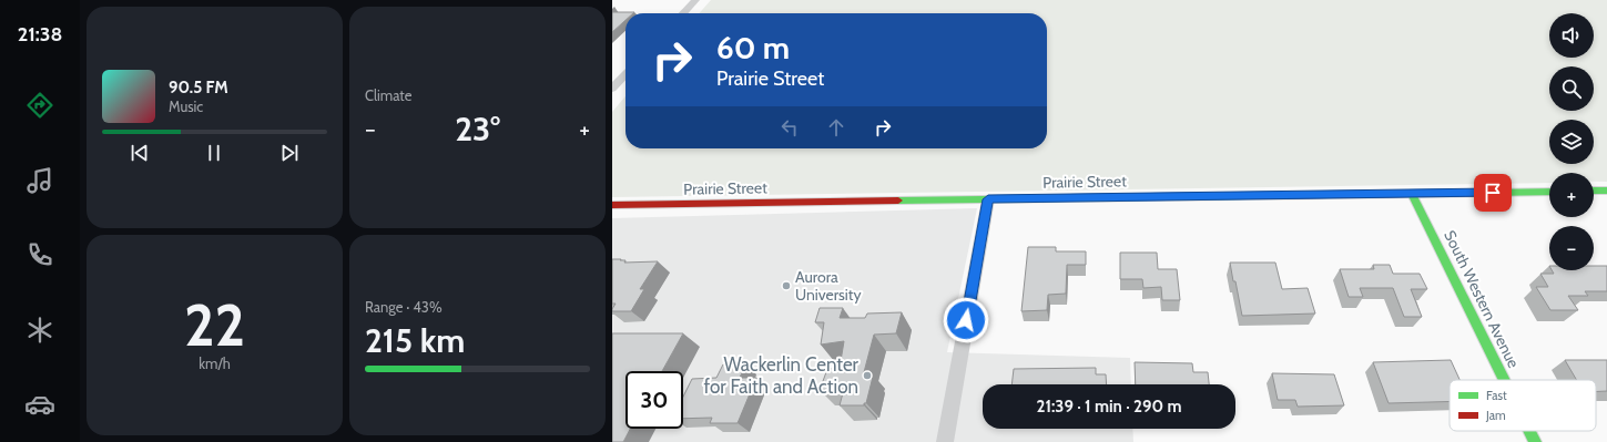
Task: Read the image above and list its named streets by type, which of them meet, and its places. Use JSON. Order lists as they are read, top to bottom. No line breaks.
{"streets":{"street":["Prairie Street","South Western Avenue"]},"crossings":[["Prairie Street","South Western Avenue"]],"places":["Aurora University","Wackerlin Center for Faith and Action"],"legend":["Fast","Jam"],"page":{"tabs":"21:38","tile":["Climate",["22","km/h"],["Range · 43%","215 km"]],"map_buttons":["+","−"],"turn":["60 m","Prairie Street"],"song":["90.5 FM","Music"],"heat":["−","23°","+"],"limit":"30","trip":"21:39 · 1 min · 290 m"}}
